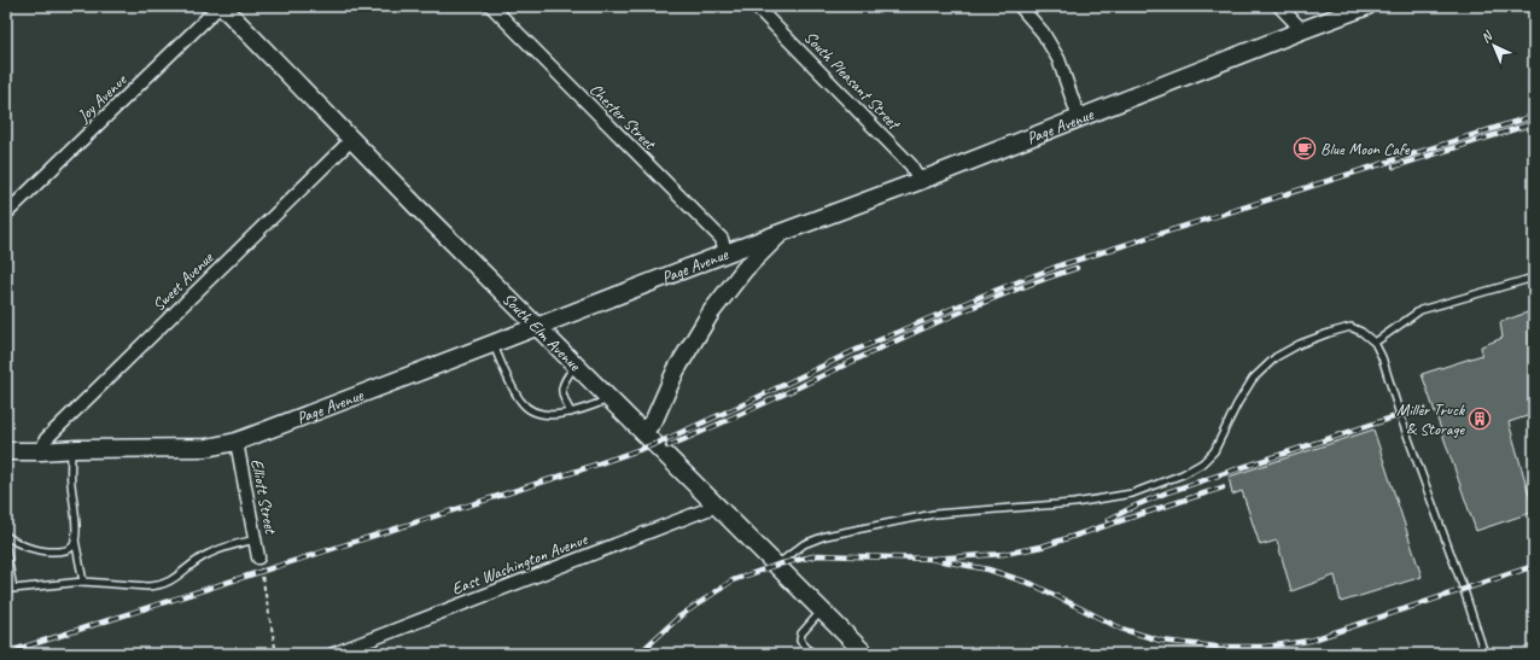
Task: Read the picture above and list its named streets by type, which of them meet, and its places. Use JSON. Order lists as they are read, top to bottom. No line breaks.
{"streets":{"street":["South Pleasant Street","Joy Avenue","Chester Street","Page Avenue","Sweet Avenue","South Elm Avenue","Elliott Street","East Washington Avenue"]},"crossings":[["South Pleasant Street","Page Avenue"],["Joy Avenue","South Elm Avenue"],["Chester Street","Page Avenue"],["Page Avenue","Sweet Avenue"],["Page Avenue","South Elm Avenue"],["Page Avenue","Elliott Street"],["Sweet Avenue","South Elm Avenue"],["South Elm Avenue","East Washington Avenue"]],"places":{"cafe":["Blue Moon Cafe"],"building":["Miller Truck & Storage"]},"north":"top left"}
